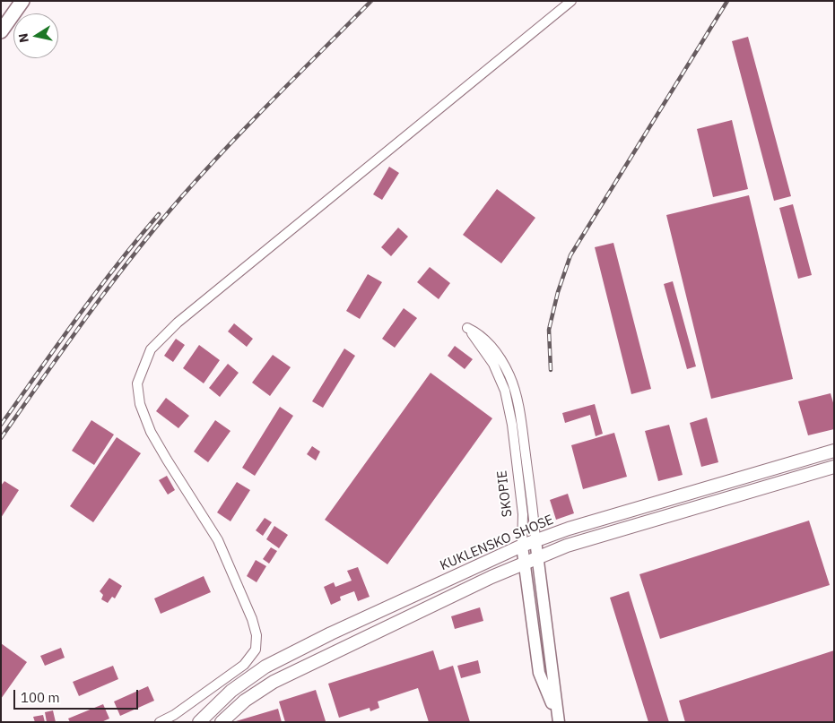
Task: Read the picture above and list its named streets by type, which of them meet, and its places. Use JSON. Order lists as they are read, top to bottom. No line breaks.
{"streets":{"main road":["KUKLENSKO SHOSE"],"street":["SKOPIE"]},"crossings":[["SKOPIE","KUKLENSKO SHOSE"]],"scale_bar":"100 m","north":"left"}
